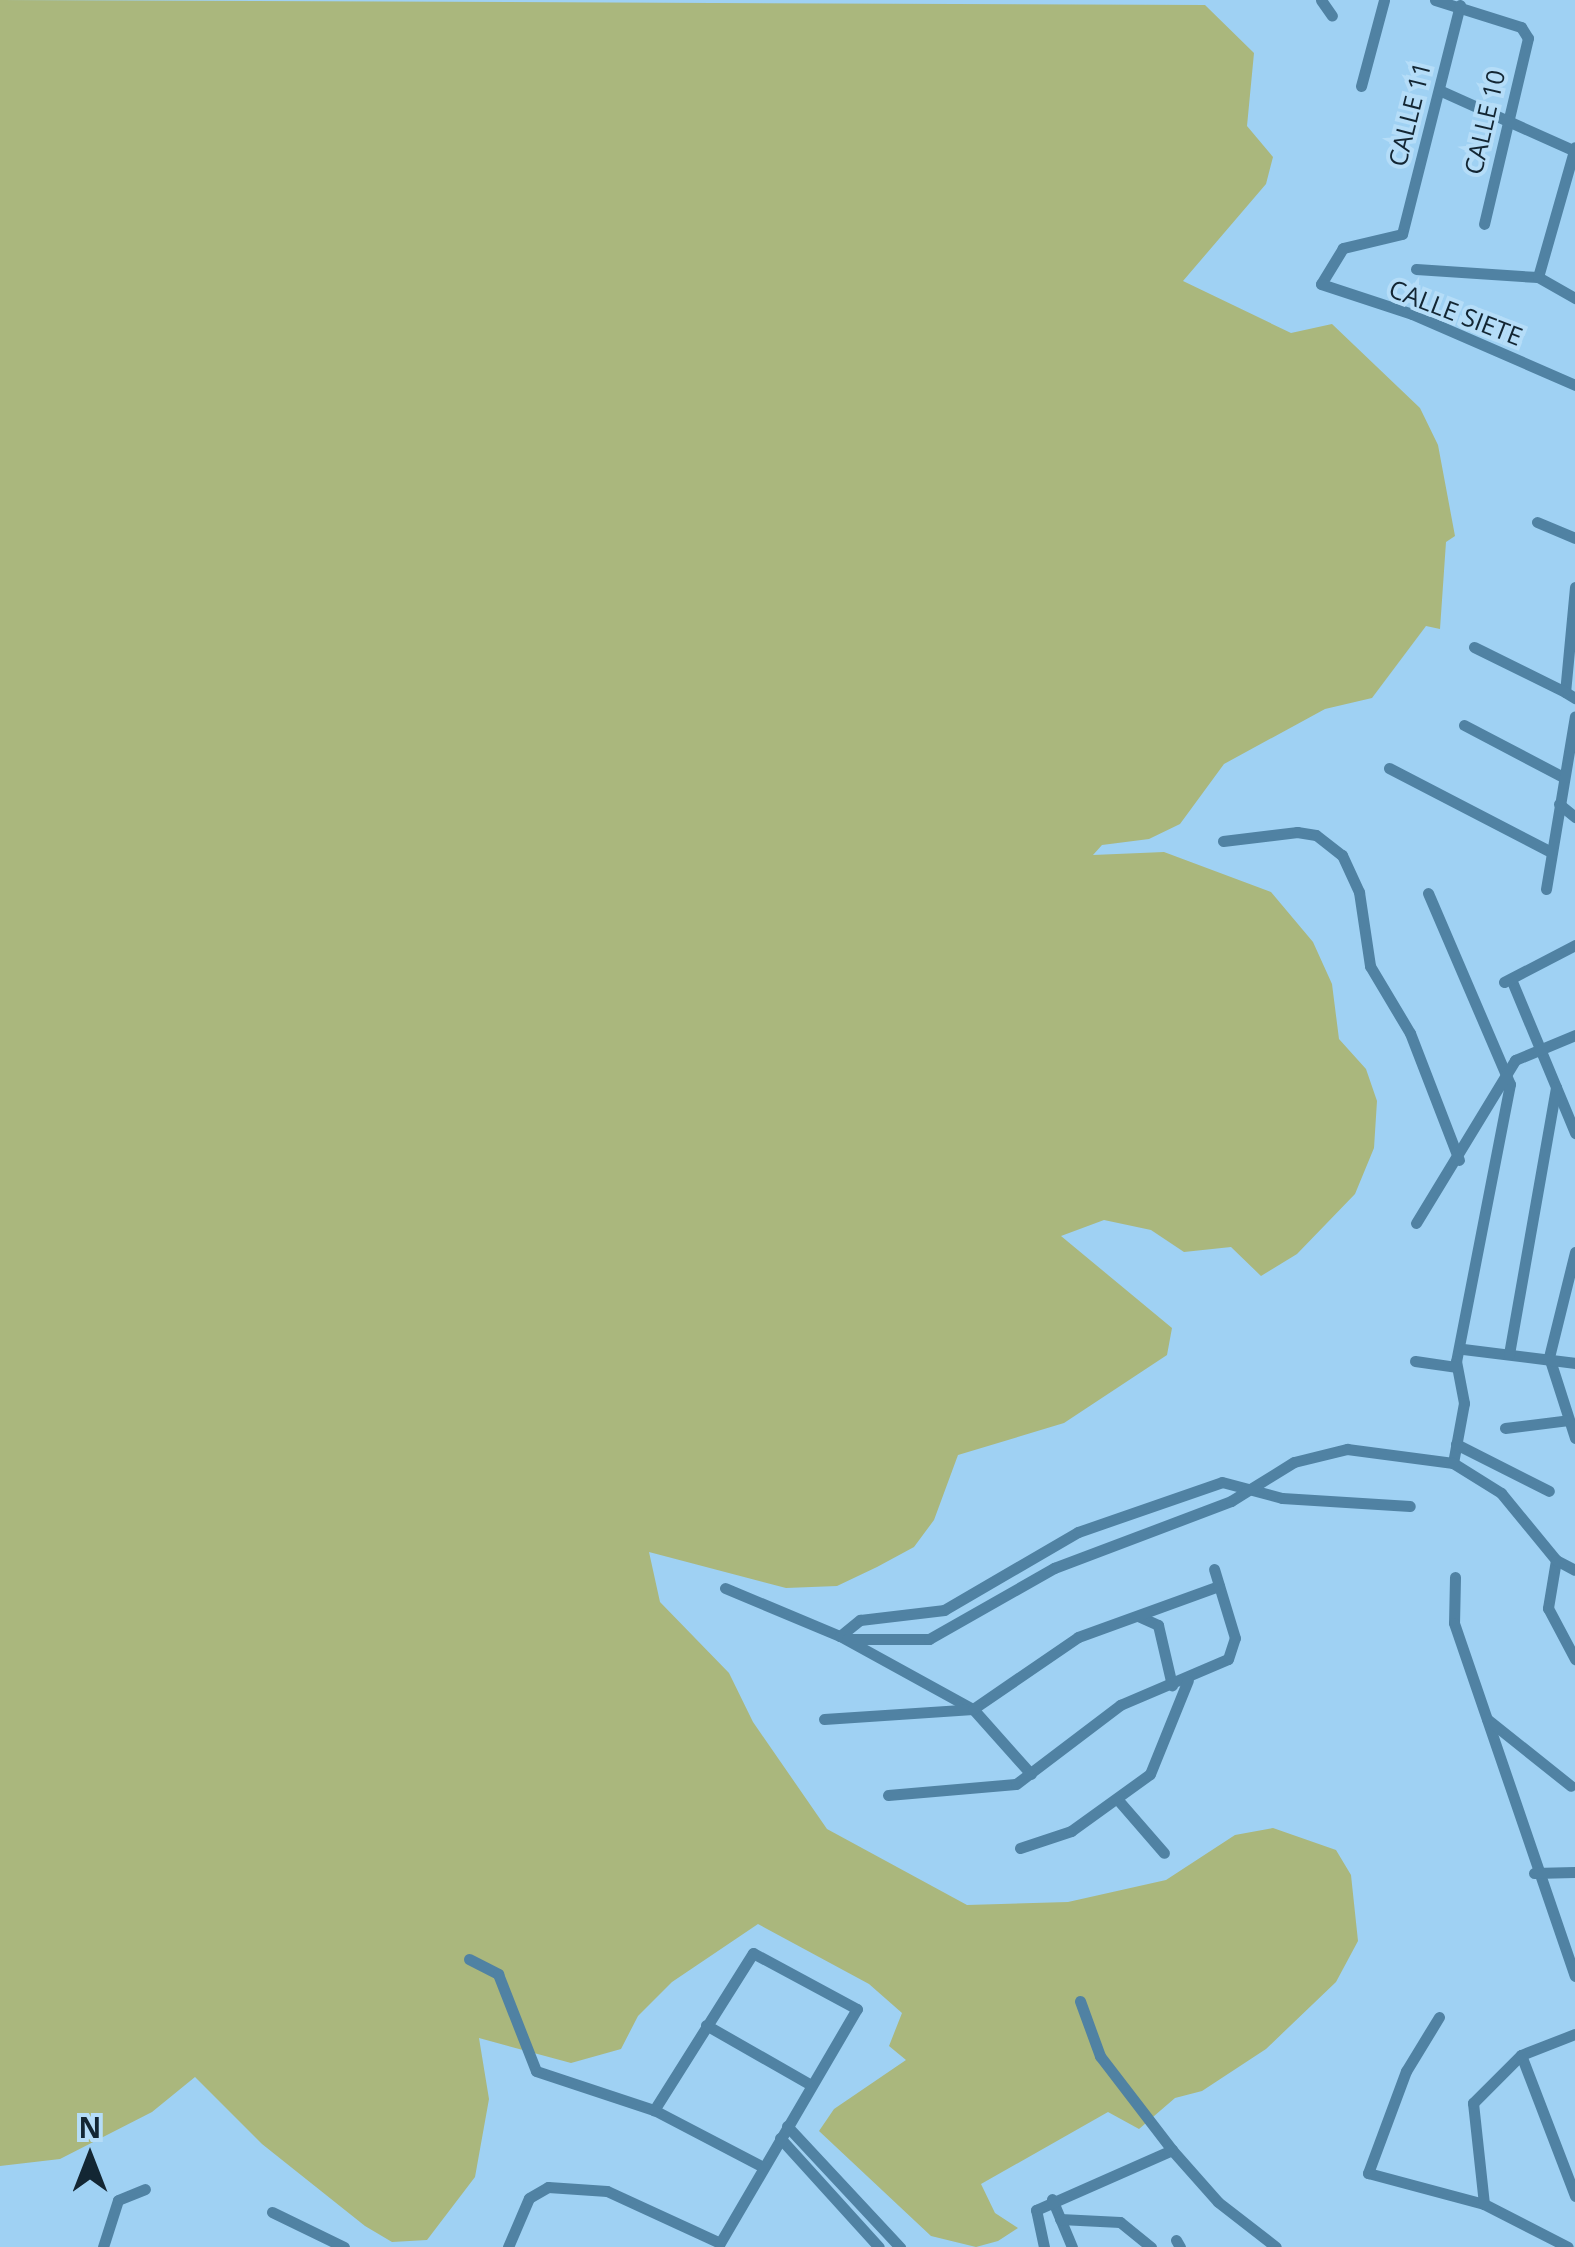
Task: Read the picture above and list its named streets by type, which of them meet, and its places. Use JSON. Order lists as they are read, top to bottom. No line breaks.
{"streets":{"street":["CALLE 11","CALLE 10","CALLE SIETE"]},"crossings":[["CALLE 11","CALLE 10"],["CALLE 11","CALLE SIETE"]],"north":"top"}
